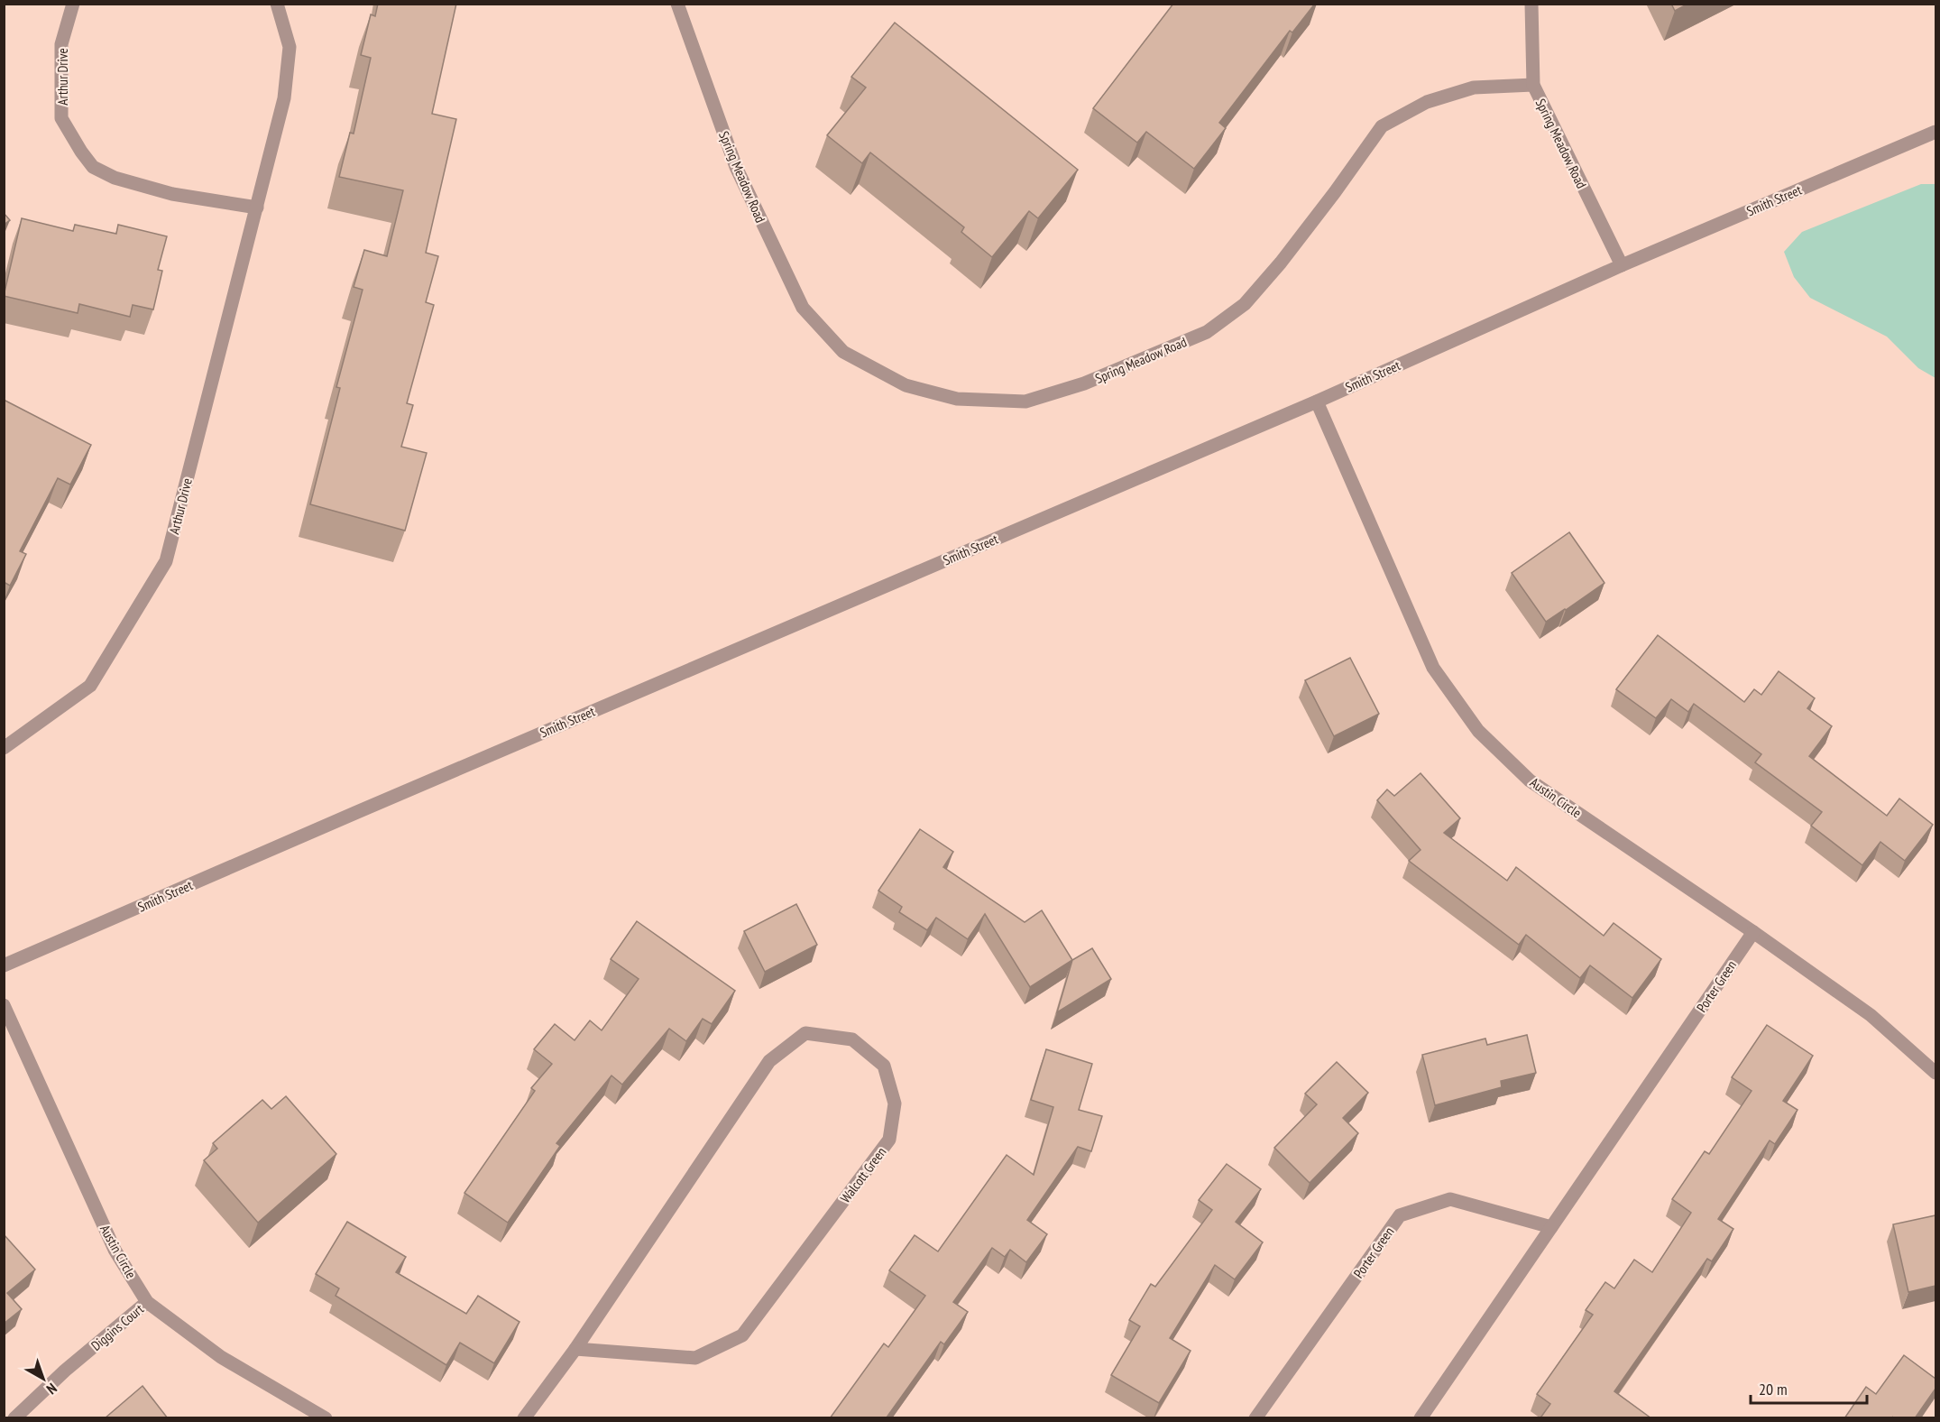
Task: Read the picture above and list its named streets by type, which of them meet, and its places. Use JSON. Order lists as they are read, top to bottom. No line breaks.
{"streets":{"street":["Arthur Drive","Spring Meadow Road","Smith Street","Austin Circle","Porter Green","Walcott Green","Diggins Court"]},"crossings":[["Spring Meadow Road","Smith Street"],["Smith Street","Austin Circle"],["Austin Circle","Porter Green"],["Austin Circle","Diggins Court"]],"scale_bar":"20 m","north":"bottom right"}
